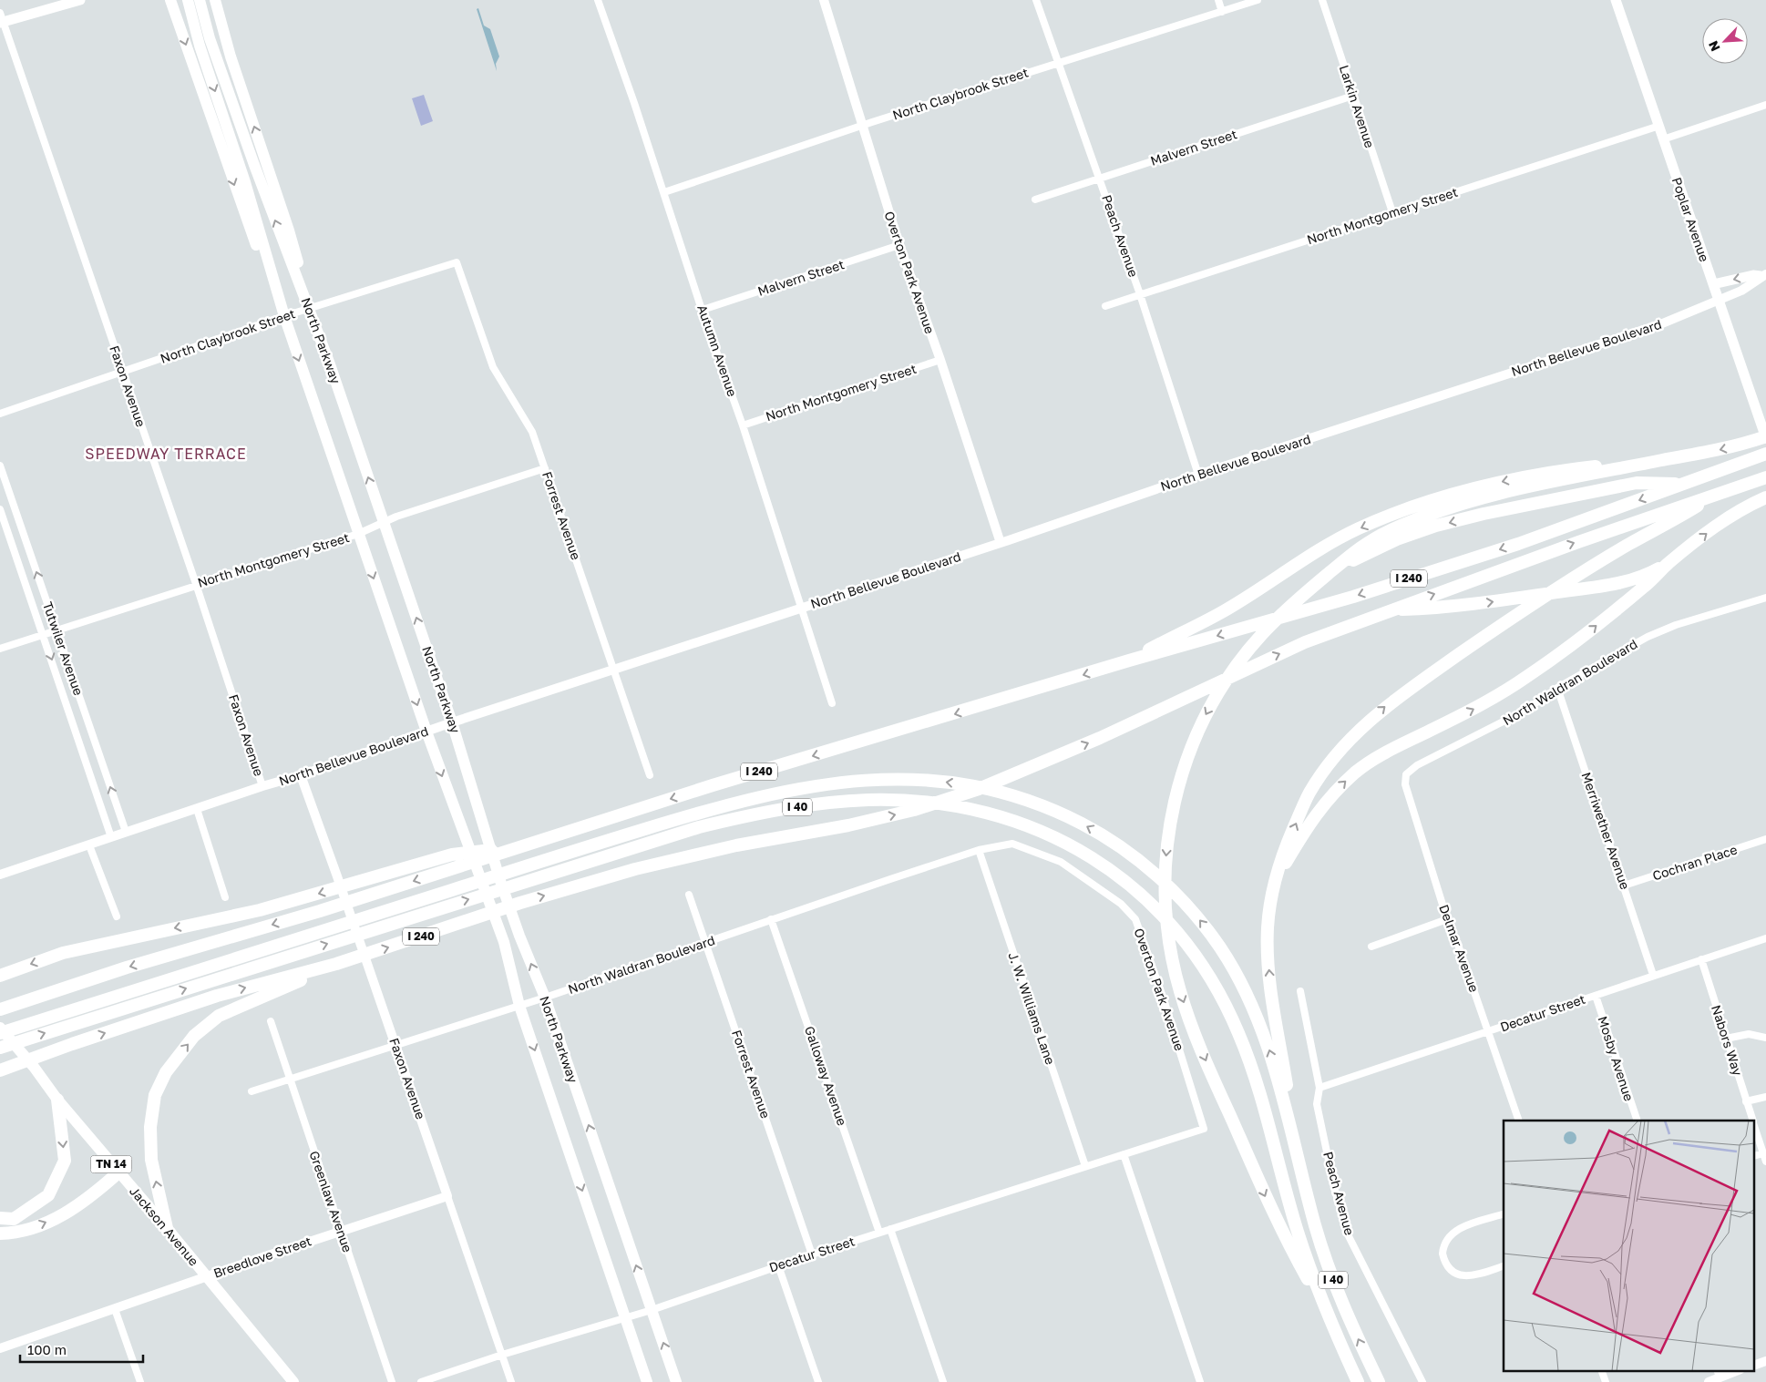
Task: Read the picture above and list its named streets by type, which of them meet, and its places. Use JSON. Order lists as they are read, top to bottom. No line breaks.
{"streets":{"highway":["I 240","I 40"],"main road":["Poplar Avenue","North Parkway","TN 14","Jackson Avenue"],"street":["North Claybrook Street","Larkin Avenue","Malvern Street","North Montgomery Street","Peach Avenue","Overton Park Avenue","North Bellevue Boulevard","Autumn Avenue","Faxon Avenue","Forrest Avenue","Tutwiler Avenue","North Waldran Boulevard","Merriwether Avenue","Cochran Place","Delmar Avenue","J. W. Williams Lane","Decatur Street","Nabors Way","Mosby Avenue","Galloway Avenue","Greenlaw Avenue","Breedlove Street"]},"crossings":[["North Claybrook Street","Peach Avenue"],["North Claybrook Street","Overton Park Avenue"],["North Claybrook Street","North Parkway"],["North Claybrook Street","Autumn Avenue"],["North Claybrook Street","Faxon Avenue"],["North Claybrook Street","Forrest Avenue"],["Larkin Avenue","Malvern Street"],["Larkin Avenue","North Montgomery Street"],["Malvern Street","Peach Avenue"],["Malvern Street","Overton Park Avenue"],["Malvern Street","Autumn Avenue"],["North Montgomery Street","Poplar Avenue"],["North Montgomery Street","Peach Avenue"],["North Montgomery Street","Overton Park Avenue"],["North Montgomery Street","North Parkway"],["North Montgomery Street","Autumn Avenue"],["North Montgomery Street","Faxon Avenue"],["North Montgomery Street","Forrest Avenue"],["North Montgomery Street","Tutwiler Avenue"],["Poplar Avenue","North Bellevue Boulevard"],["Peach Avenue","North Bellevue Boulevard"],["Peach Avenue","Decatur Street"],["Overton Park Avenue","North Bellevue Boulevard"],["Overton Park Avenue","North Waldran Boulevard"],["Overton Park Avenue","J. W. Williams Lane"],["Overton Park Avenue","Decatur Street"],["North Parkway","North Bellevue Boulevard"],["North Parkway","North Waldran Boulevard"],["North Parkway","Decatur Street"],["North Bellevue Boulevard","Autumn Avenue"],["North Bellevue Boulevard","Faxon Avenue"],["North Bellevue Boulevard","Forrest Avenue"],["North Bellevue Boulevard","Tutwiler Avenue"],["Faxon Avenue","North Waldran Boulevard"],["Faxon Avenue","Decatur Street"],["Faxon Avenue","Breedlove Street"],["Forrest Avenue","North Waldran Boulevard"],["Forrest Avenue","Decatur Street"],["North Waldran Boulevard","Merriwether Avenue"],["North Waldran Boulevard","Delmar Avenue"],["North Waldran Boulevard","J. W. Williams Lane"],["North Waldran Boulevard","Galloway Avenue"],["North Waldran Boulevard","Greenlaw Avenue"],["Merriwether Avenue","Cochran Place"],["Merriwether Avenue","Decatur Street"],["Delmar Avenue","Decatur Street"],["J. W. Williams Lane","Decatur Street"],["Decatur Street","Nabors Way"],["Decatur Street","Mosby Avenue"],["Decatur Street","Galloway Avenue"],["Greenlaw Avenue","Breedlove Street"],["Jackson Avenue","Breedlove Street"]],"districts":["SPEEDWAY TERRACE"],"scale_bar":"100 m","north":"bottom left"}
